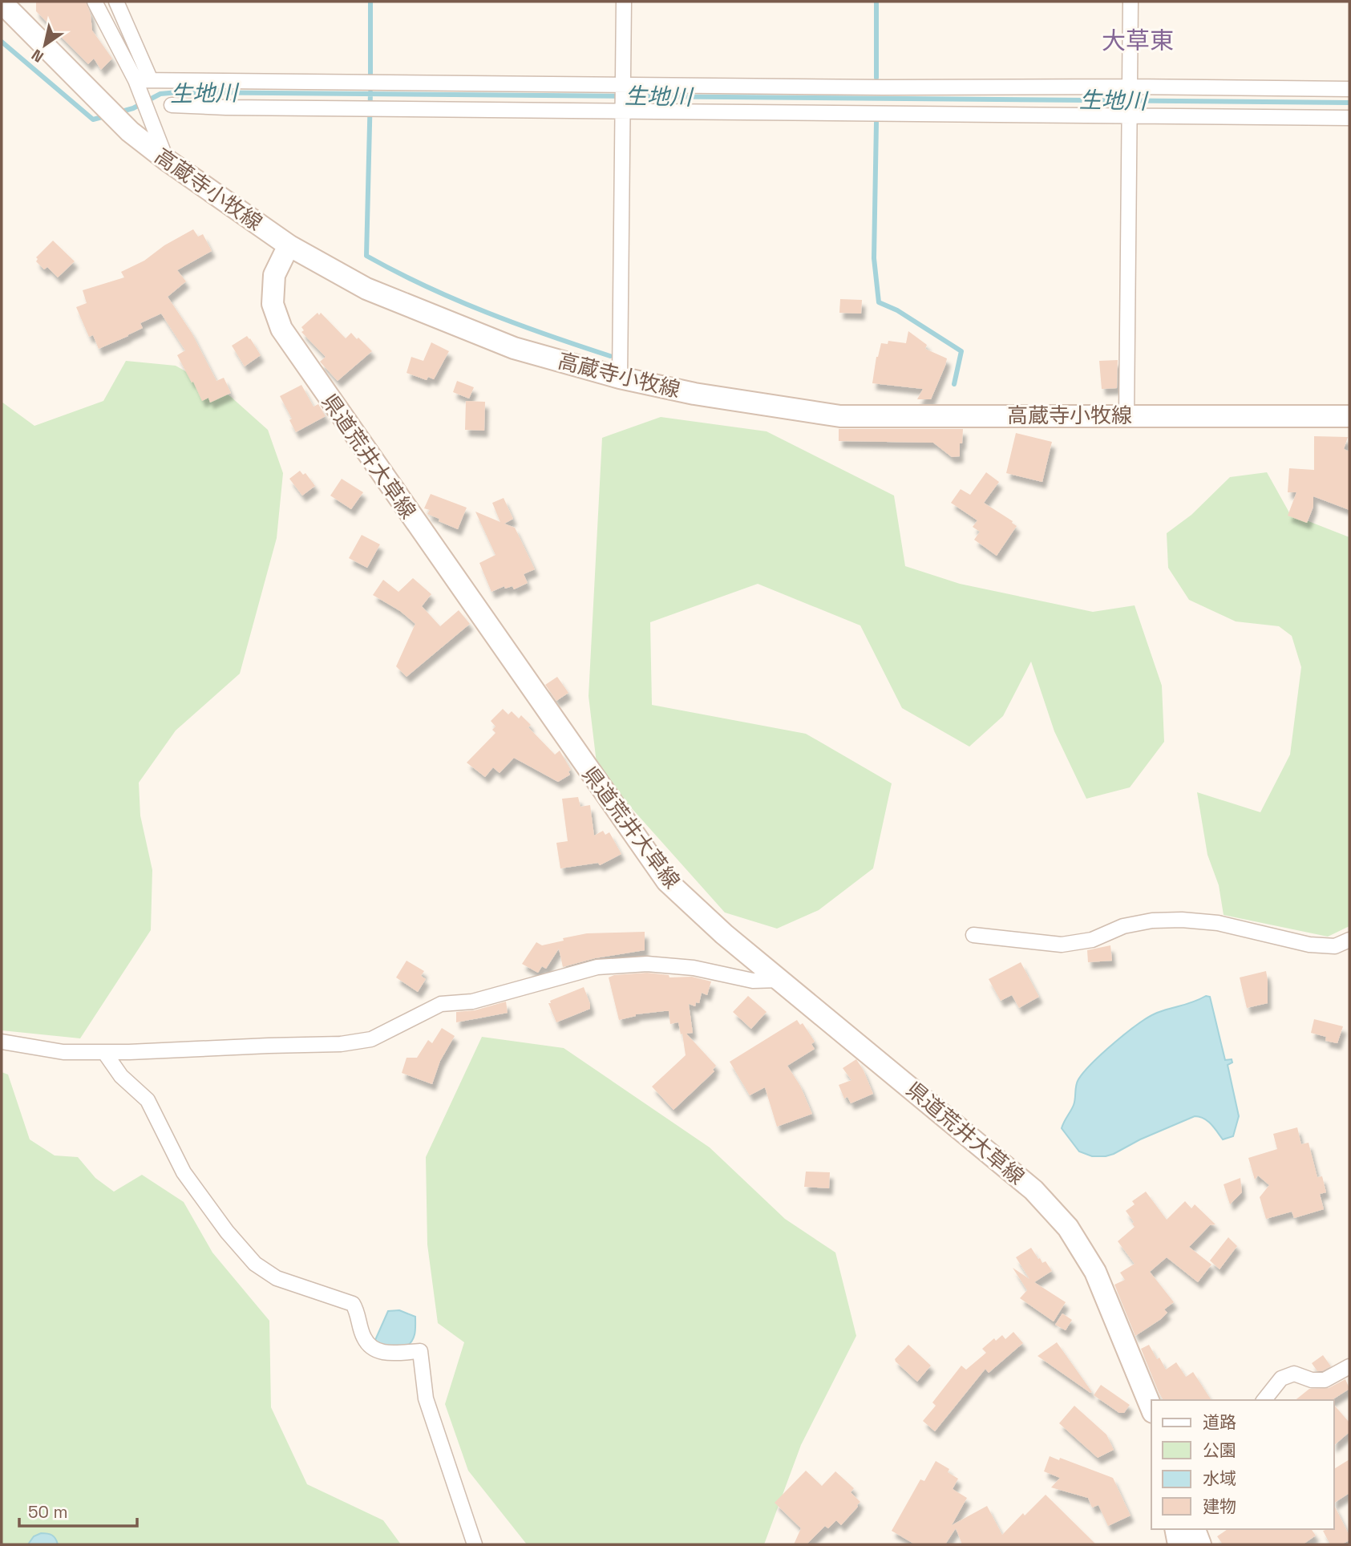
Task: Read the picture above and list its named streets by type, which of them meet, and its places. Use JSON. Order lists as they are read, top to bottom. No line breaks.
{"streets":{"main road":["高蔵寺小牧線","県道荒井大草線"]},"crossings":[["高蔵寺小牧線","県道荒井大草線"]],"districts":["大草東"],"water":["生地川"],"legend":["道路","公園","水域","建物"],"scale_bar":"50 m","north":"bottom left"}
